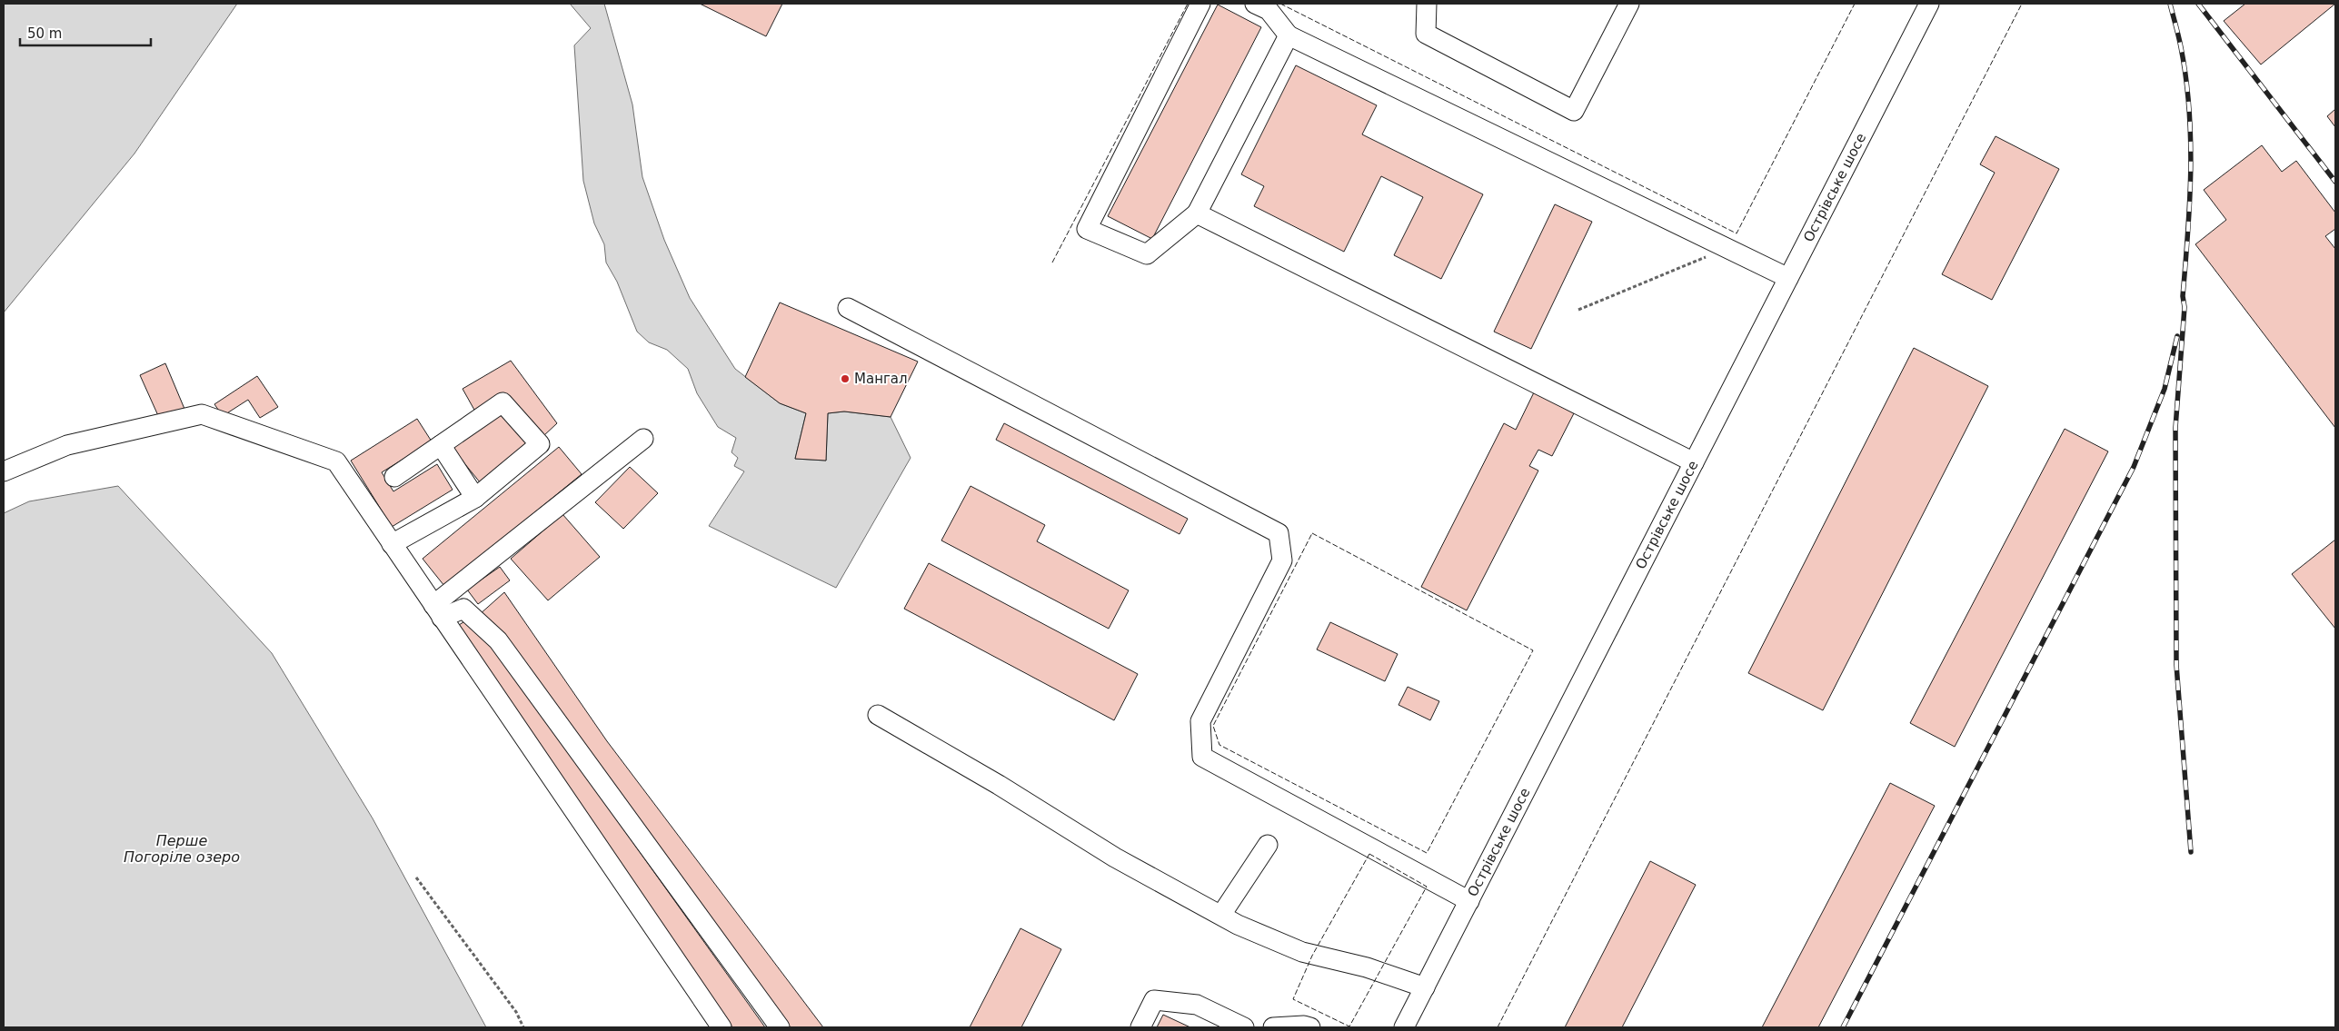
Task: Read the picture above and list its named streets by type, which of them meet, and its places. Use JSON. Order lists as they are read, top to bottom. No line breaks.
{"streets":{"street":["Острівське шосе"]},"water":["Перше Погоріле озеро"],"places":["Мангал"],"scale_bar":"50 m"}
